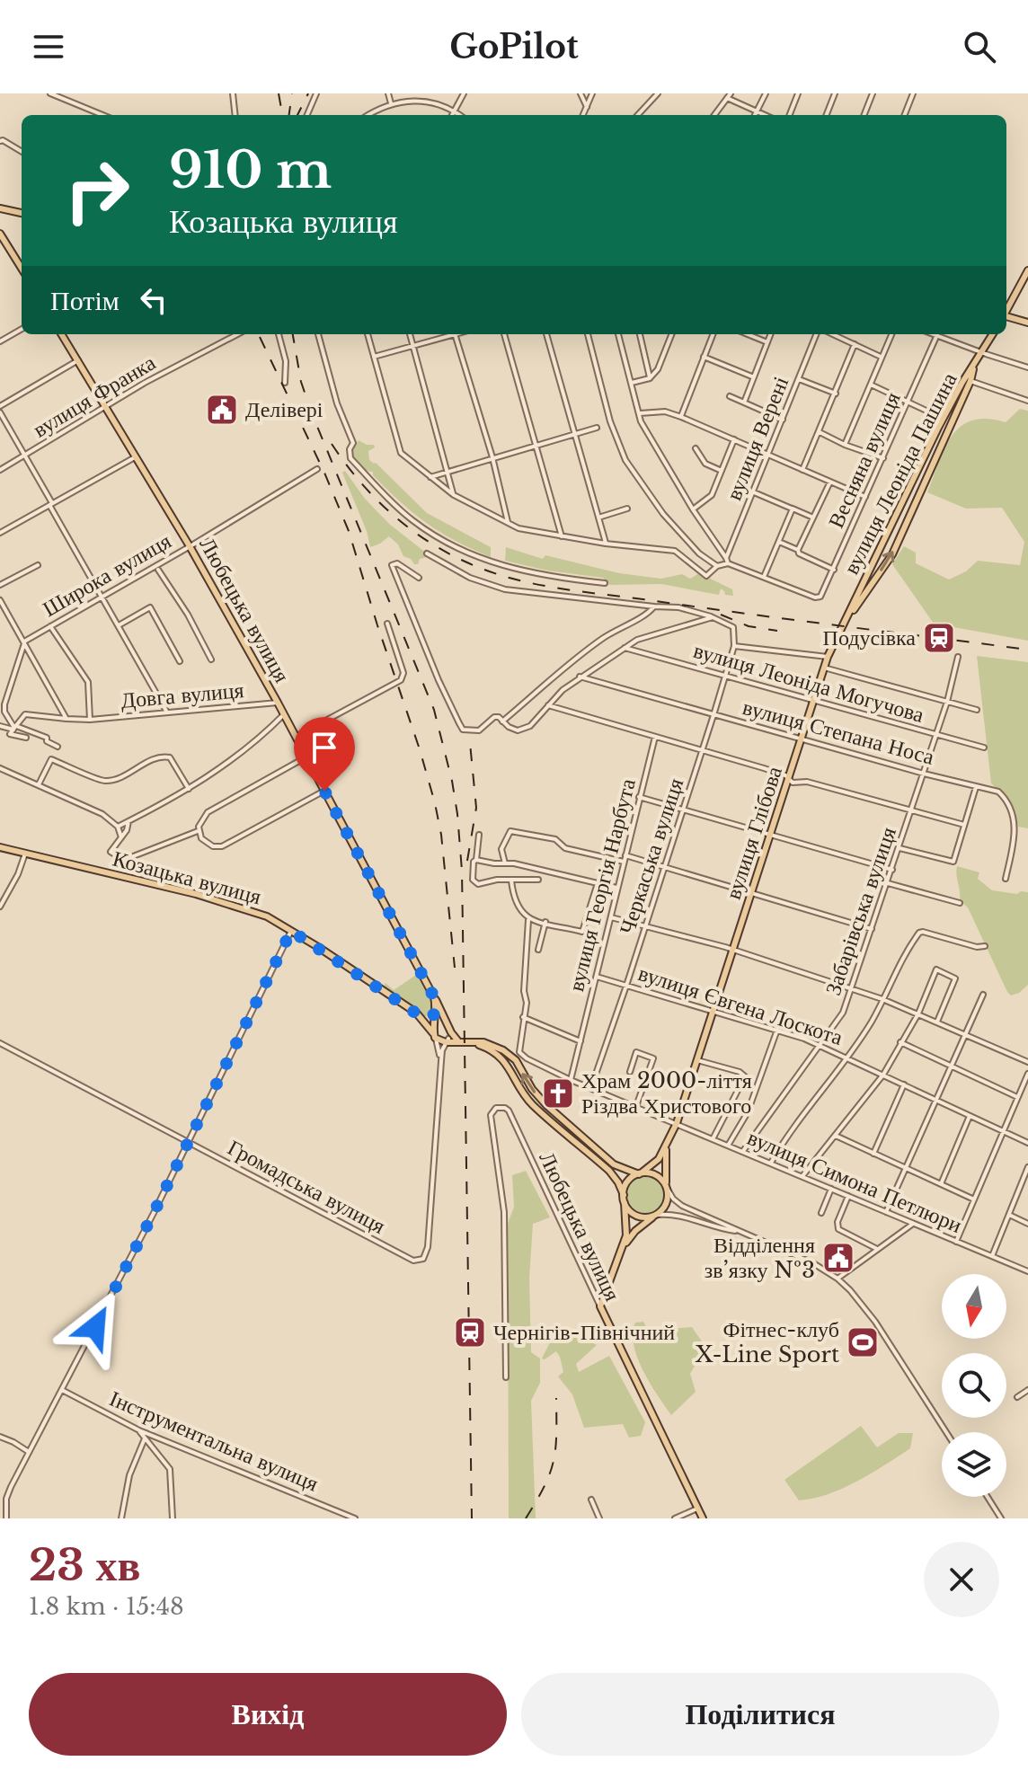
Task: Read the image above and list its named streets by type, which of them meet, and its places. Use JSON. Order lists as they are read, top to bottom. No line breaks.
{"streets":{"main road":["вулиця Леоніда Пашина","Любецька вулиця","вулиця Глібова","Козацька вулиця"],"street":["вулиця Франка","вулиця Верені","Весняна вулиця","Широка вулиця","вулиця Леоніда Могучова","Довга вулиця","вулиця Степана Носа","Черкаська вулиця","вулиця Георгія Нарбута","Забарівська вулиця","вулиця Євгена Лоскота","вулиця Симона Петлюри","Громадська вулиця","Інструментальна вулиця"]},"crossings":[["вулиця Франка","Любецька вулиця"],["вулиця Леоніда Пашина","вулиця Глібова"],["Широка вулиця","Любецька вулиця"],["Широка вулиця","Довга вулиця"],["Любецька вулиця","Довга вулиця"],["Любецька вулиця","Козацька вулиця"],["вулиця Леоніда Могучова","вулиця Глібова"],["вулиця Леоніда Могучова","Черкаська вулиця"],["вулиця Леоніда Могучова","Забарівська вулиця"],["вулиця Степана Носа","вулиця Глібова"],["вулиця Степана Носа","Черкаська вулиця"],["вулиця Степана Носа","Забарівська вулиця"],["вулиця Глібова","вулиця Євгена Лоскота"],["вулиця Глібова","вулиця Симона Петлюри"],["Черкаська вулиця","вулиця Євгена Лоскота"],["Черкаська вулиця","вулиця Симона Петлюри"],["вулиця Георгія Нарбута","вулиця Євгена Лоскота"],["вулиця Георгія Нарбута","вулиця Симона Петлюри"],["Забарівська вулиця","вулиця Євгена Лоскота"],["Забарівська вулиця","вулиця Симона Петлюри"]],"places":{"public building":["Делівері","Відділення зв’язку №3"],"station":["Подусівка","Чернігів-Північний"],"church":["Храм 2000-ліття Різдва Христового"],"sports":["Фітнес-клуб X-Line Sport"]},"north":"bottom","page":{"header":"GoPilot","turn":["910 m","Козацька вулиця"],"then":"Потім","heading":["23 хв","1.8 km · 15:48"],"buttons":["Вихід","Поділитися"]}}
